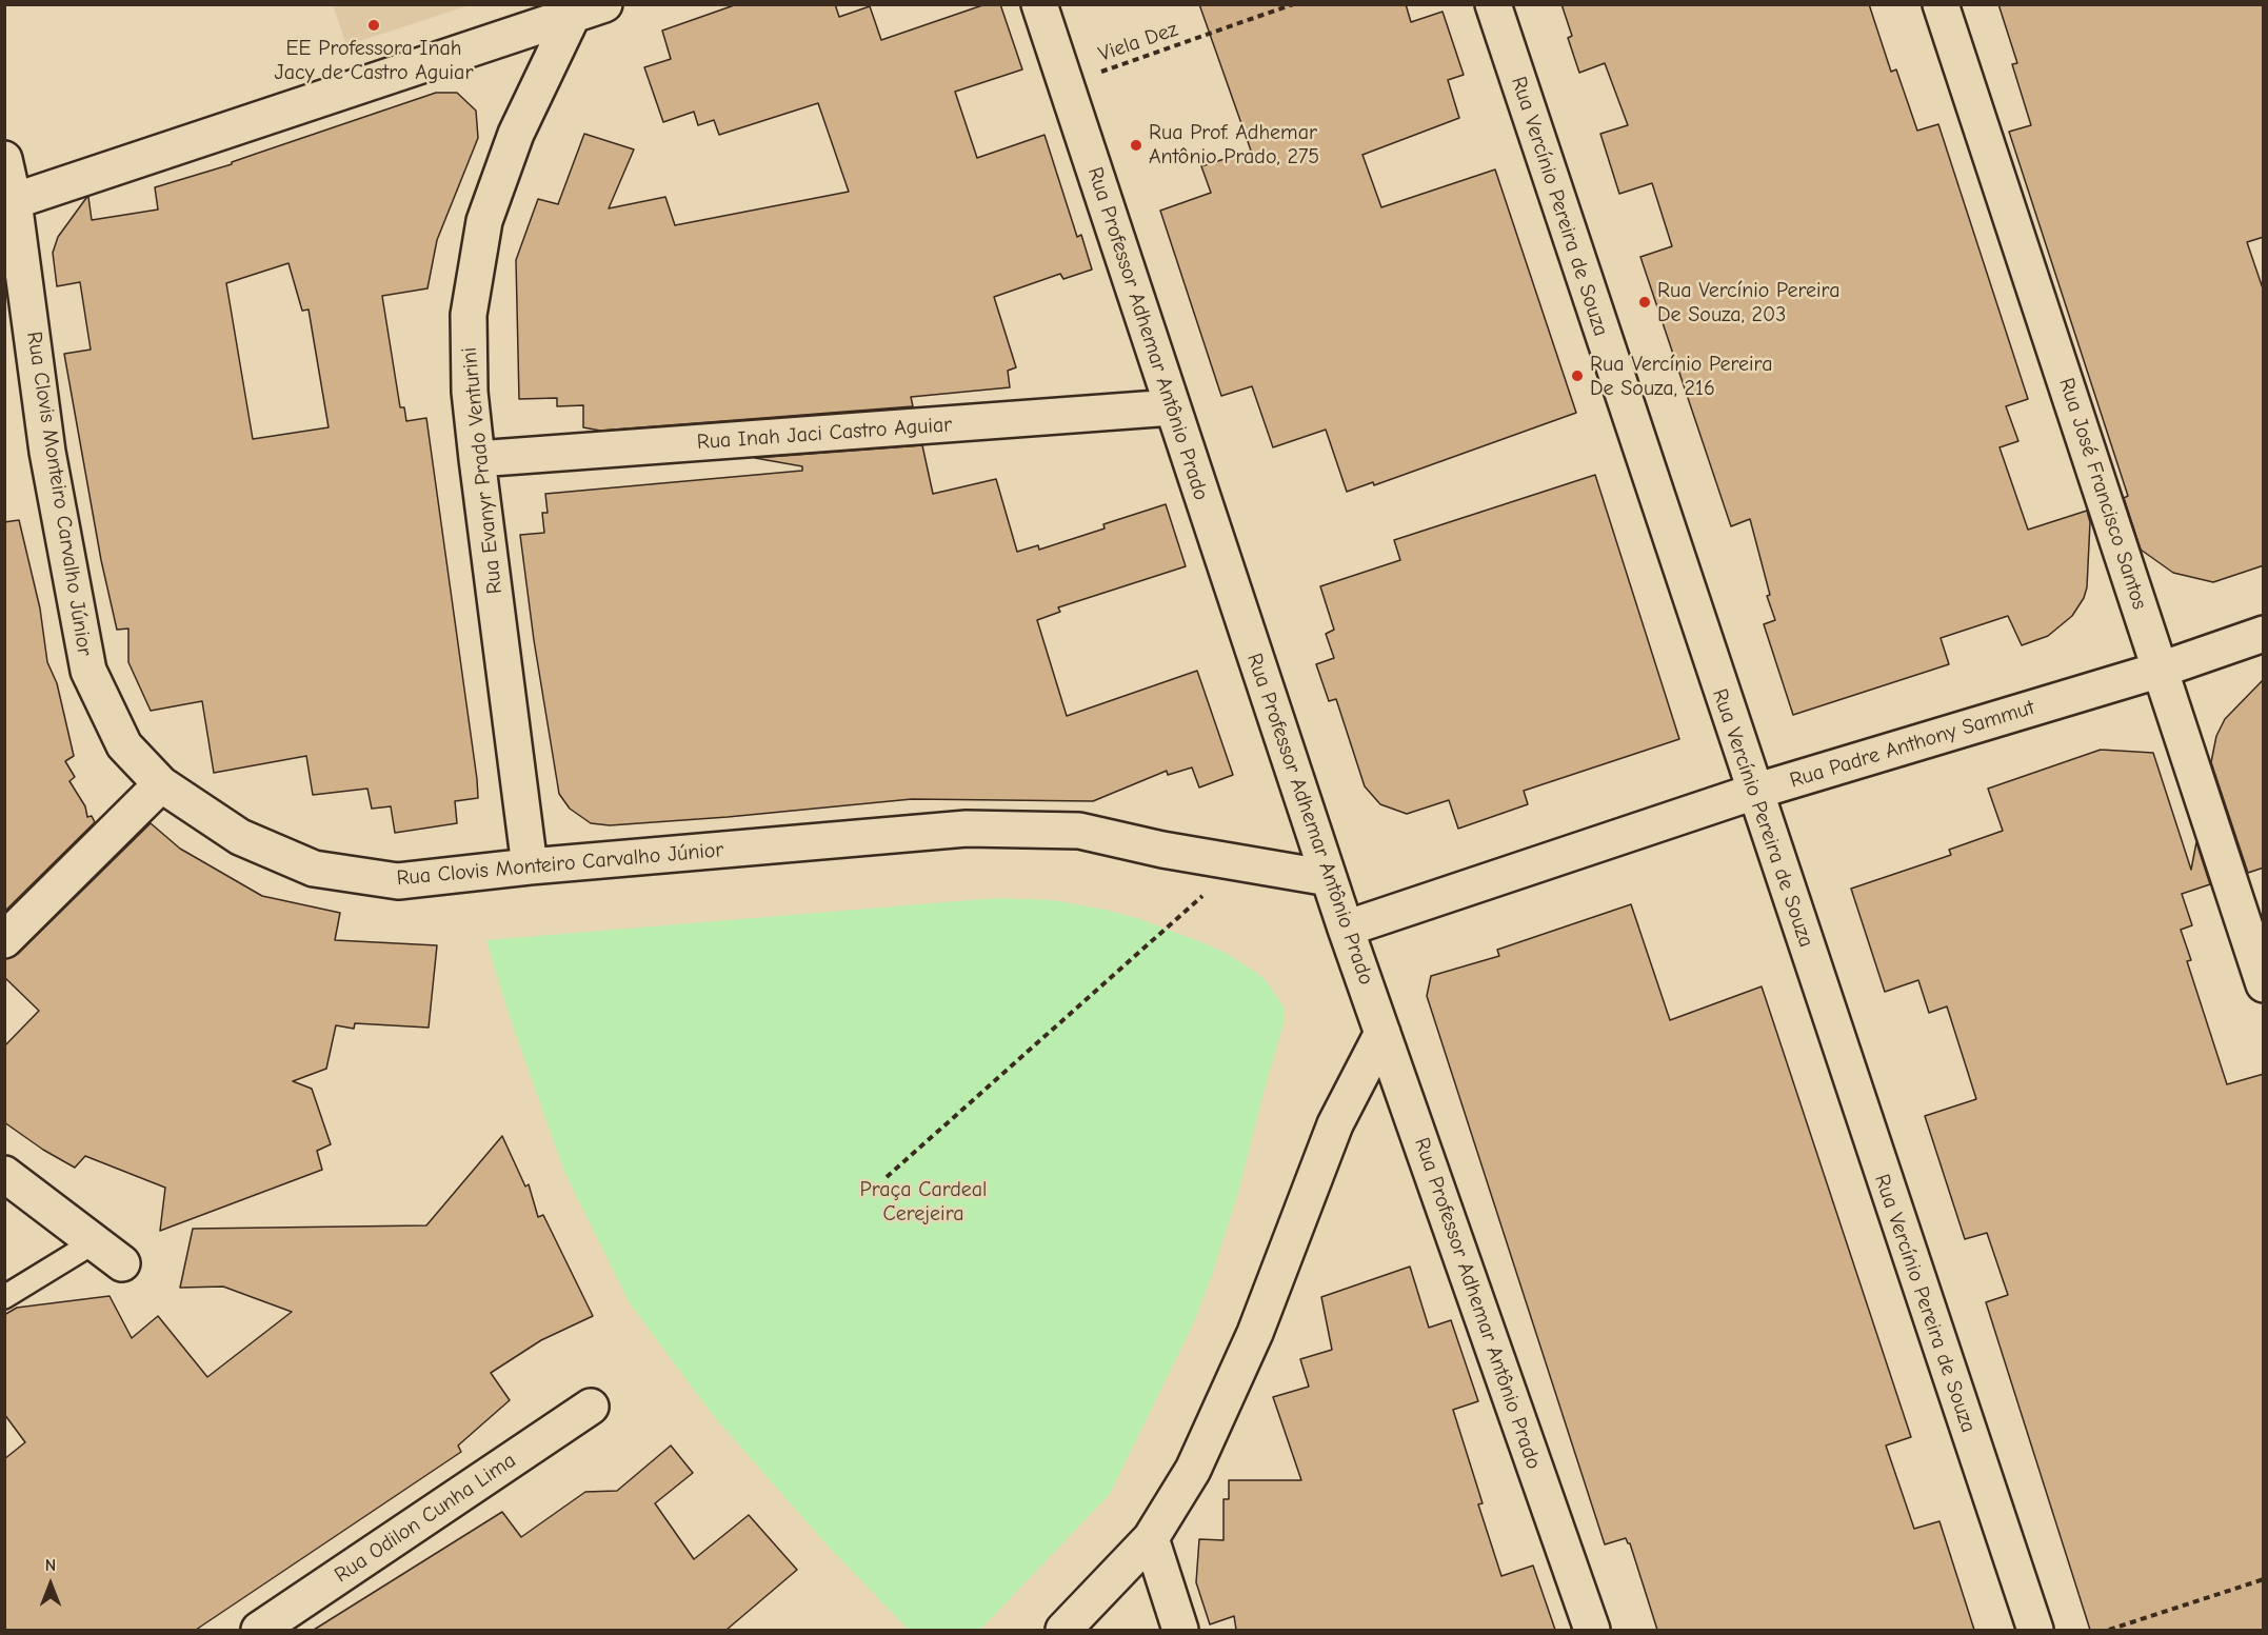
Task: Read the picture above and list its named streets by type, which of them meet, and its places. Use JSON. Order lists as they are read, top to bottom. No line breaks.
{"streets":{"street":["Rua Vercínio Pereira de Souza","Rua Professor Adhemar Antônio Prado","Rua Inah Jaci Castro Aguiar","Rua Evanyr Prado Venturini","Rua Clovis Monteiro Carvalho Júnior","Rua José Francisco Santos","Rua Padre Anthony Sammut","Rua Odilon Cunha Lima"],"path":["Viela Dez"]},"crossings":[["Viela Dez","Rua Professor Adhemar Antônio Prado"],["Rua Vercínio Pereira de Souza","Rua Padre Anthony Sammut"],["Rua Professor Adhemar Antônio Prado","Rua Inah Jaci Castro Aguiar"],["Rua Professor Adhemar Antônio Prado","Rua Clovis Monteiro Carvalho Júnior"],["Rua Professor Adhemar Antônio Prado","Rua Padre Anthony Sammut"],["Rua Inah Jaci Castro Aguiar","Rua Evanyr Prado Venturini"],["Rua Evanyr Prado Venturini","Rua Clovis Monteiro Carvalho Júnior"],["Rua José Francisco Santos","Rua Padre Anthony Sammut"]],"parks":["Praça Cardeal Cerejeira"],"places":["EE Professora Inah Jacy de Castro Aguiar","Rua Prof. Adhemar Antônio Prado, 275","Rua Vercínio Pereira De Souza, 203","Rua Vercínio Pereira De Souza, 216"],"north":"top"}
